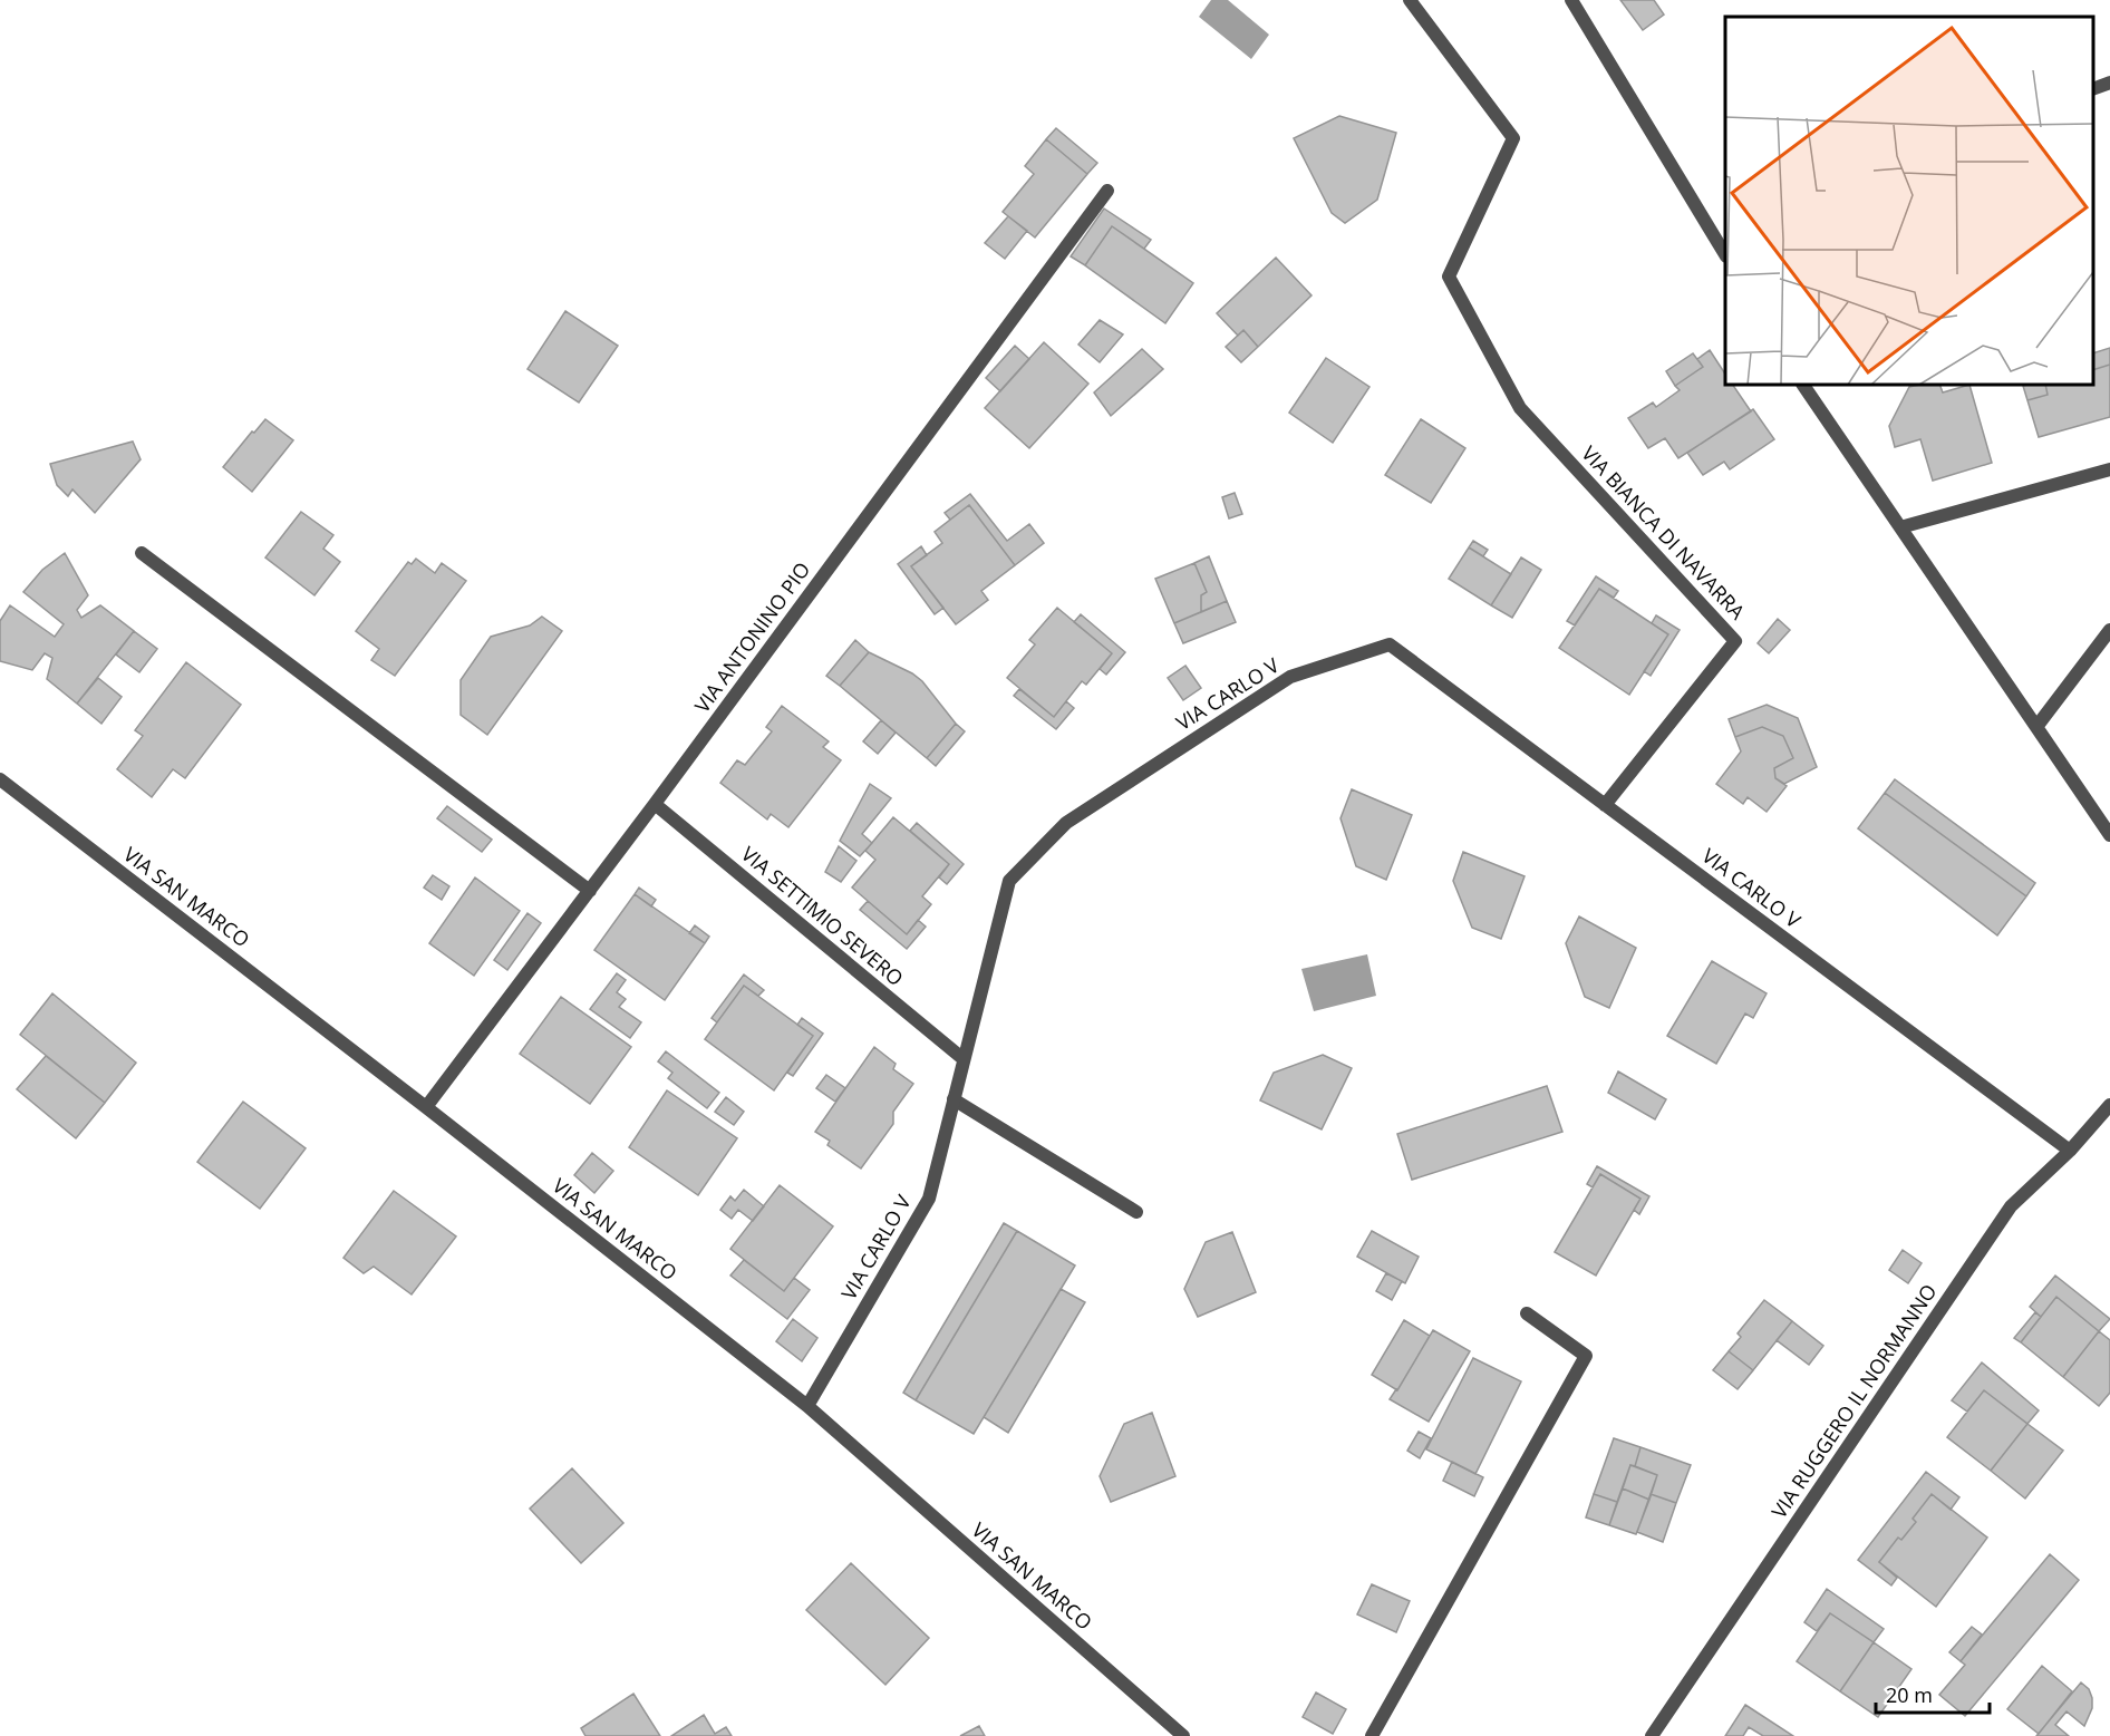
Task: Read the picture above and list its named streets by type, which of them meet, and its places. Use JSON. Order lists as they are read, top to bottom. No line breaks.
{"streets":{"street":["VIA BIANCA DI NAVARRA","VIA ANTONINO PIO","VIA CARLO V","VIA SAN MARCO","VIA SETTIMIO SEVERO","VIA RUGGERO IL NORMANNO"]},"crossings":[["VIA BIANCA DI NAVARRA","VIA CARLO V"],["VIA ANTONINO PIO","VIA SAN MARCO"],["VIA ANTONINO PIO","VIA SETTIMIO SEVERO"],["VIA CARLO V","VIA SAN MARCO"],["VIA CARLO V","VIA SETTIMIO SEVERO"],["VIA CARLO V","VIA RUGGERO IL NORMANNO"]],"scale_bar":"20 m"}
